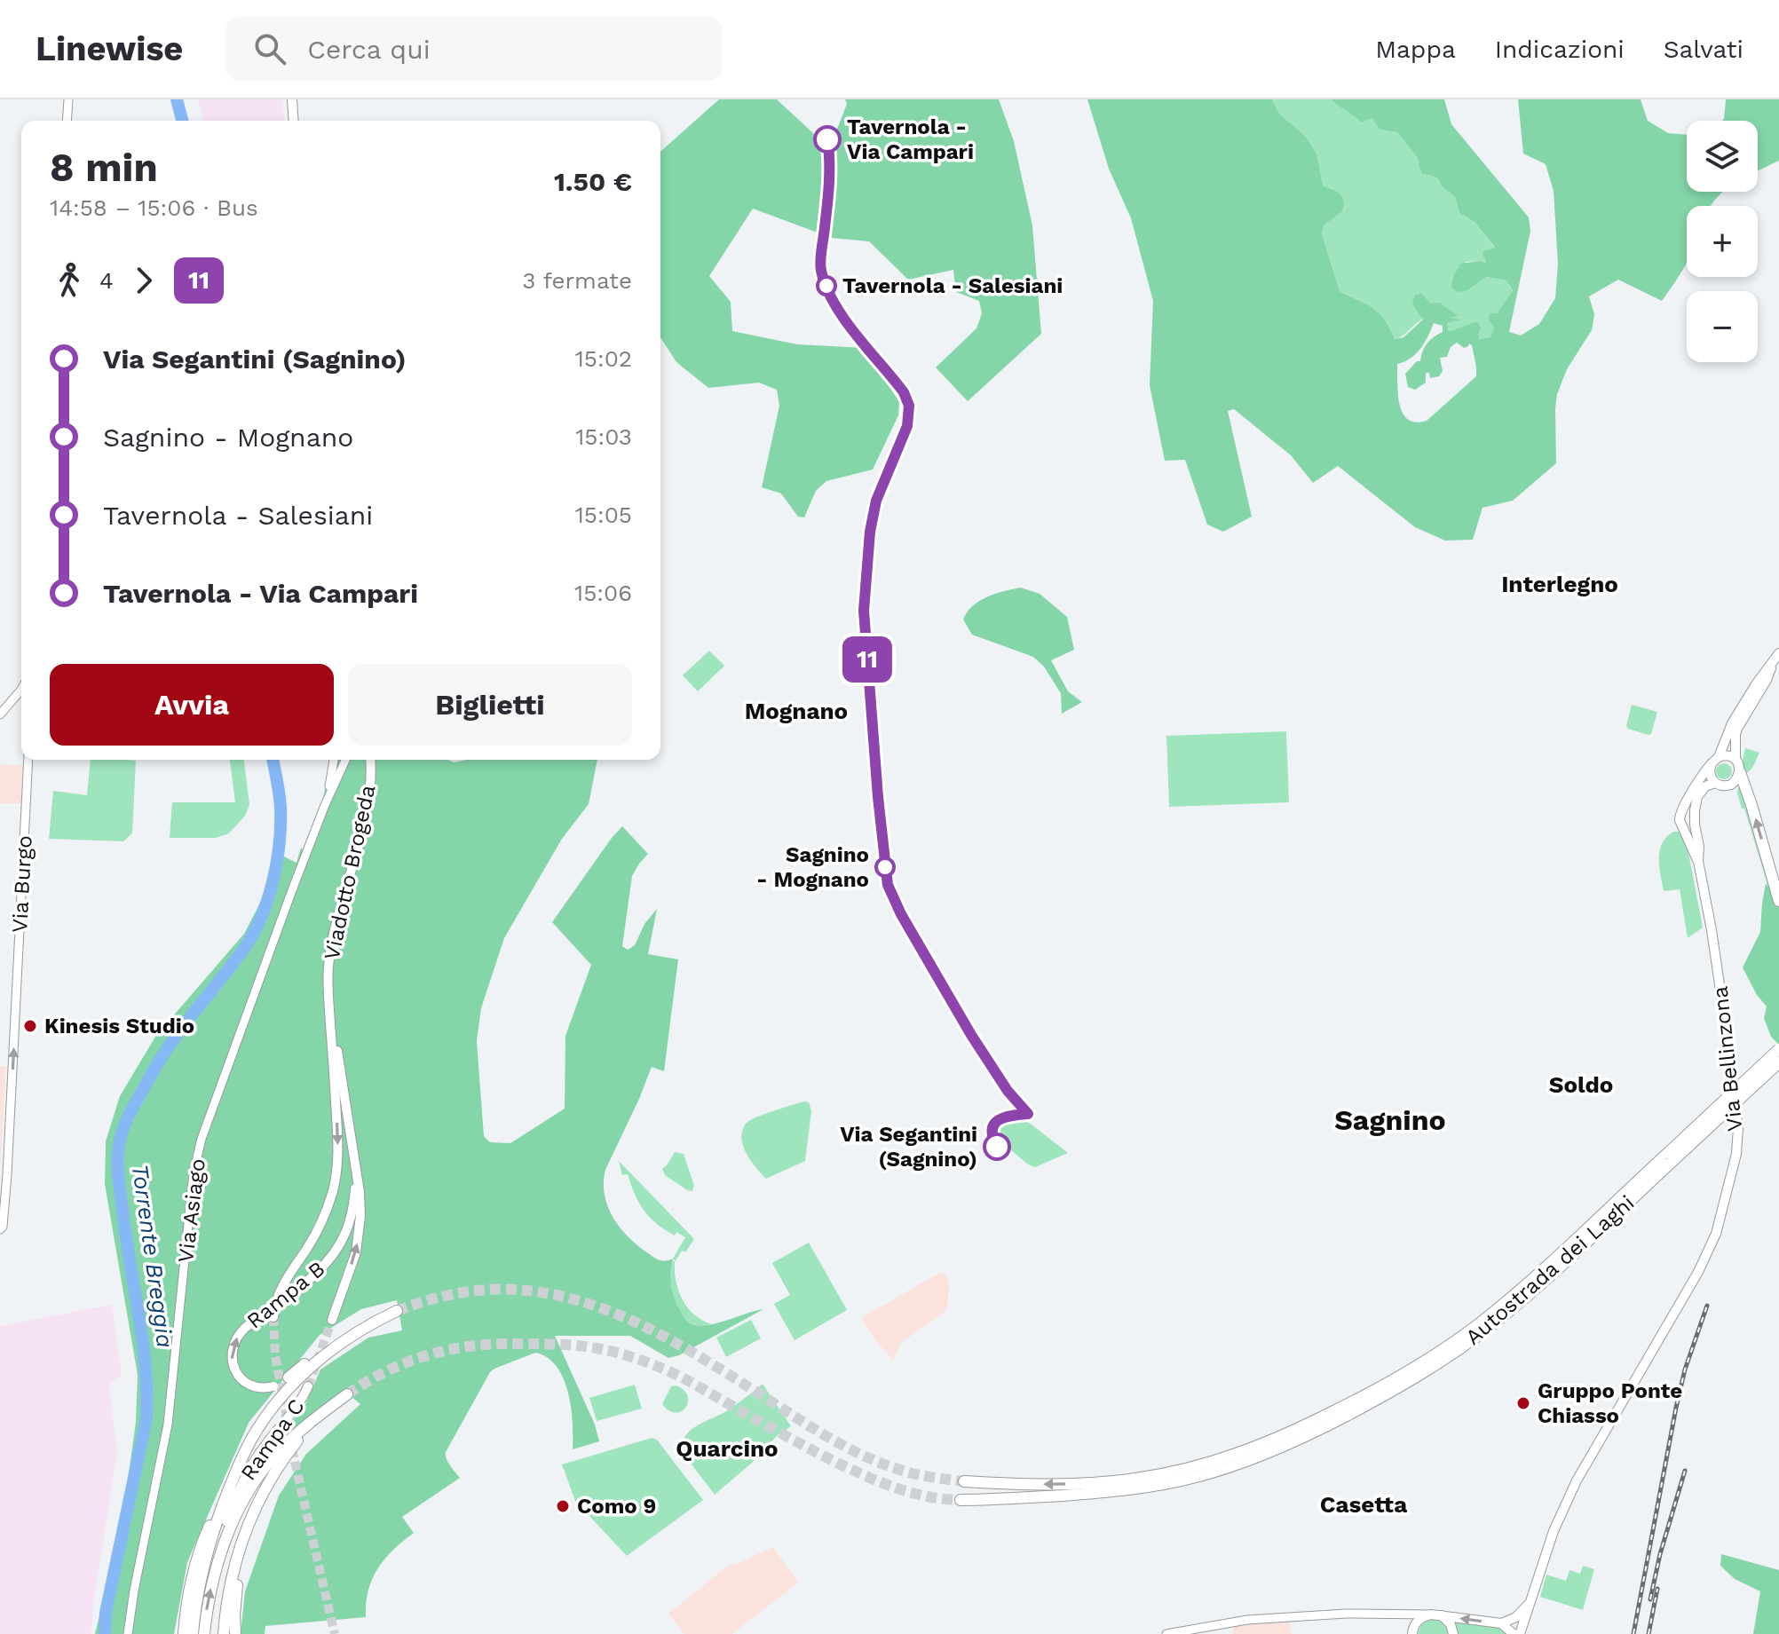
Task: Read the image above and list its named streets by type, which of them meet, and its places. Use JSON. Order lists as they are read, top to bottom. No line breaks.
{"streets":{"highway":["Autostrada dei Laghi"],"main road":["Viadotto Brogeda","Via Bellinzona","Rampa B","Rampa C"],"street":["Via Burgo","Via Asiago"]},"crossings":[["Viadotto Brogeda","Rampa B"]],"one_way":["Via Burgo"],"districts":["Interlegno","Mognano","Soldo","Sagnino","Quarcino","Casetta"],"water":["Torrente Breggia"],"places":["Tavernola - Via Campari","Tavernola - Salesiani","Sagnino - Mognano","Kinesis Studio","Via Segantini (Sagnino)","Gruppo Ponte Chiasso","Como 9"],"lines":["bus line 11"],"page":{"header":"Linewise","search":"Cerca qui","nav":["Mappa","Indicazioni","Salvati"],"on_map":"11","map_buttons":["+","−"],"heading":["8 min","14:58 – 15:06 · Bus","1.50 €"],"legs":["4","11","3 fermate"],"list":[{"name":"Via Segantini (Sagnino)","value":"15:02"},{"name":"Sagnino - Mognano","value":"15:03"},{"name":"Tavernola - Salesiani","value":"15:05"},{"name":"Tavernola - Via Campari","value":"15:06"}],"buttons":["Avvia","Biglietti"]}}
